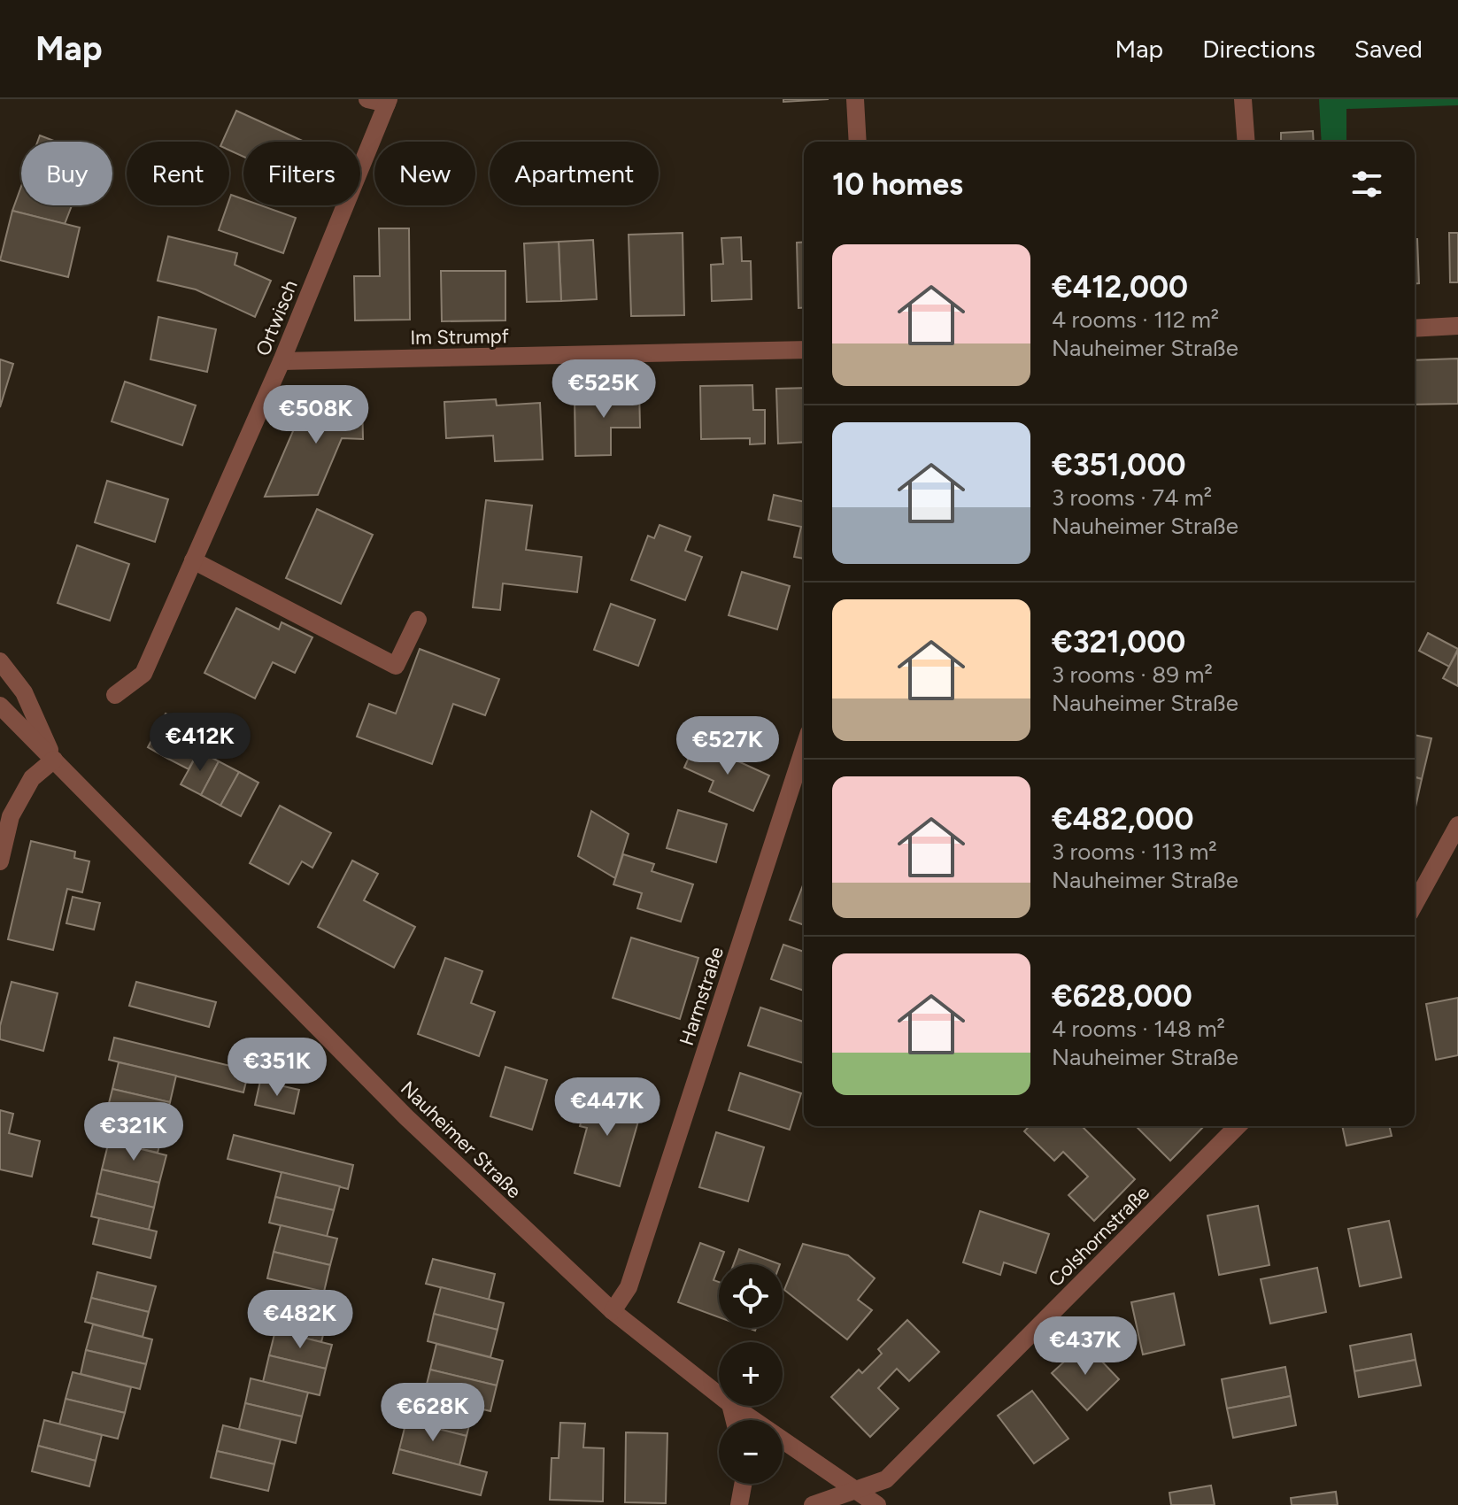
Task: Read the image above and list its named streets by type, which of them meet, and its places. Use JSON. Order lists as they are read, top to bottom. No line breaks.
{"streets":{"street":["Ortwisch","Im Strumpf","Harmstraße","Nauheimer Straße","Colshornstraße"]},"crossings":[["Ortwisch","Im Strumpf"],["Harmstraße","Nauheimer Straße"],["Nauheimer Straße","Colshornstraße"]],"page":{"header":"Map","nav":["Map","Directions","Saved"],"chip":["Buy","Rent","Filters","New","Apartment"],"heading":"10 homes","list":[{"name":"€412,000","note":"4 rooms · 112 m² · Nauheimer Straße"},{"name":"€351,000","note":"3 rooms · 74 m² · Nauheimer Straße"},{"name":"€321,000","note":"3 rooms · 89 m² · Nauheimer Straße"},{"name":"€482,000","note":"3 rooms · 113 m² · Nauheimer Straße"},{"name":"€628,000","note":"4 rooms · 148 m² · Nauheimer Straße"}],"price":["€525K","€508K","€412K","€527K","€351K","€447K","€321K","€482K","€437K","€628K"],"map_buttons":["+","−"]}}
